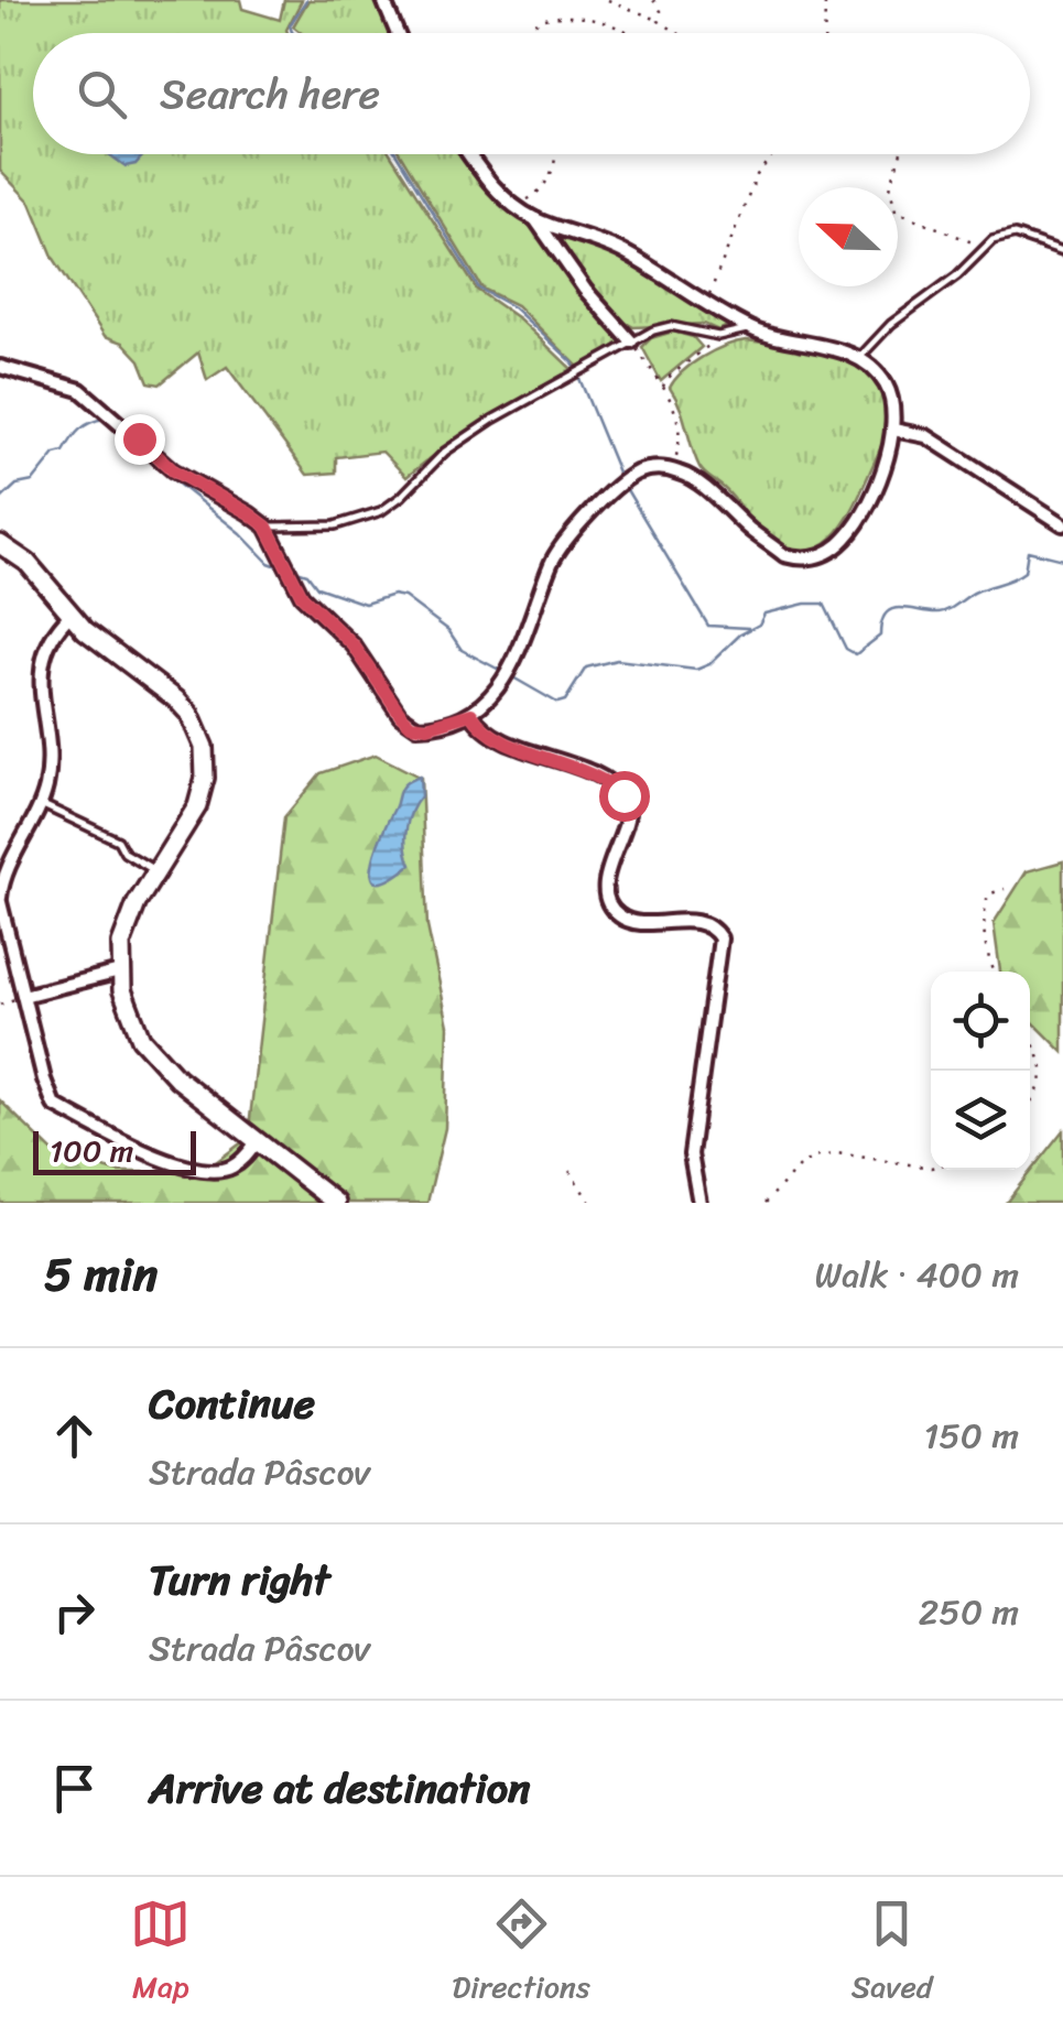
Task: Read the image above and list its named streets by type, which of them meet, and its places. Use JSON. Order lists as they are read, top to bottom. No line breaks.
{"scale_bar":"100 m","north":"left","page":{"search":"Search here","scale":"100 m","heading":["5 min","Walk · 400 m"],"list":[["Continue","Strada Pâscov","150 m"],["Turn right","Strada Pâscov","250 m"],"Arrive at destination"],"nav":["Map","Directions","Saved"]}}
